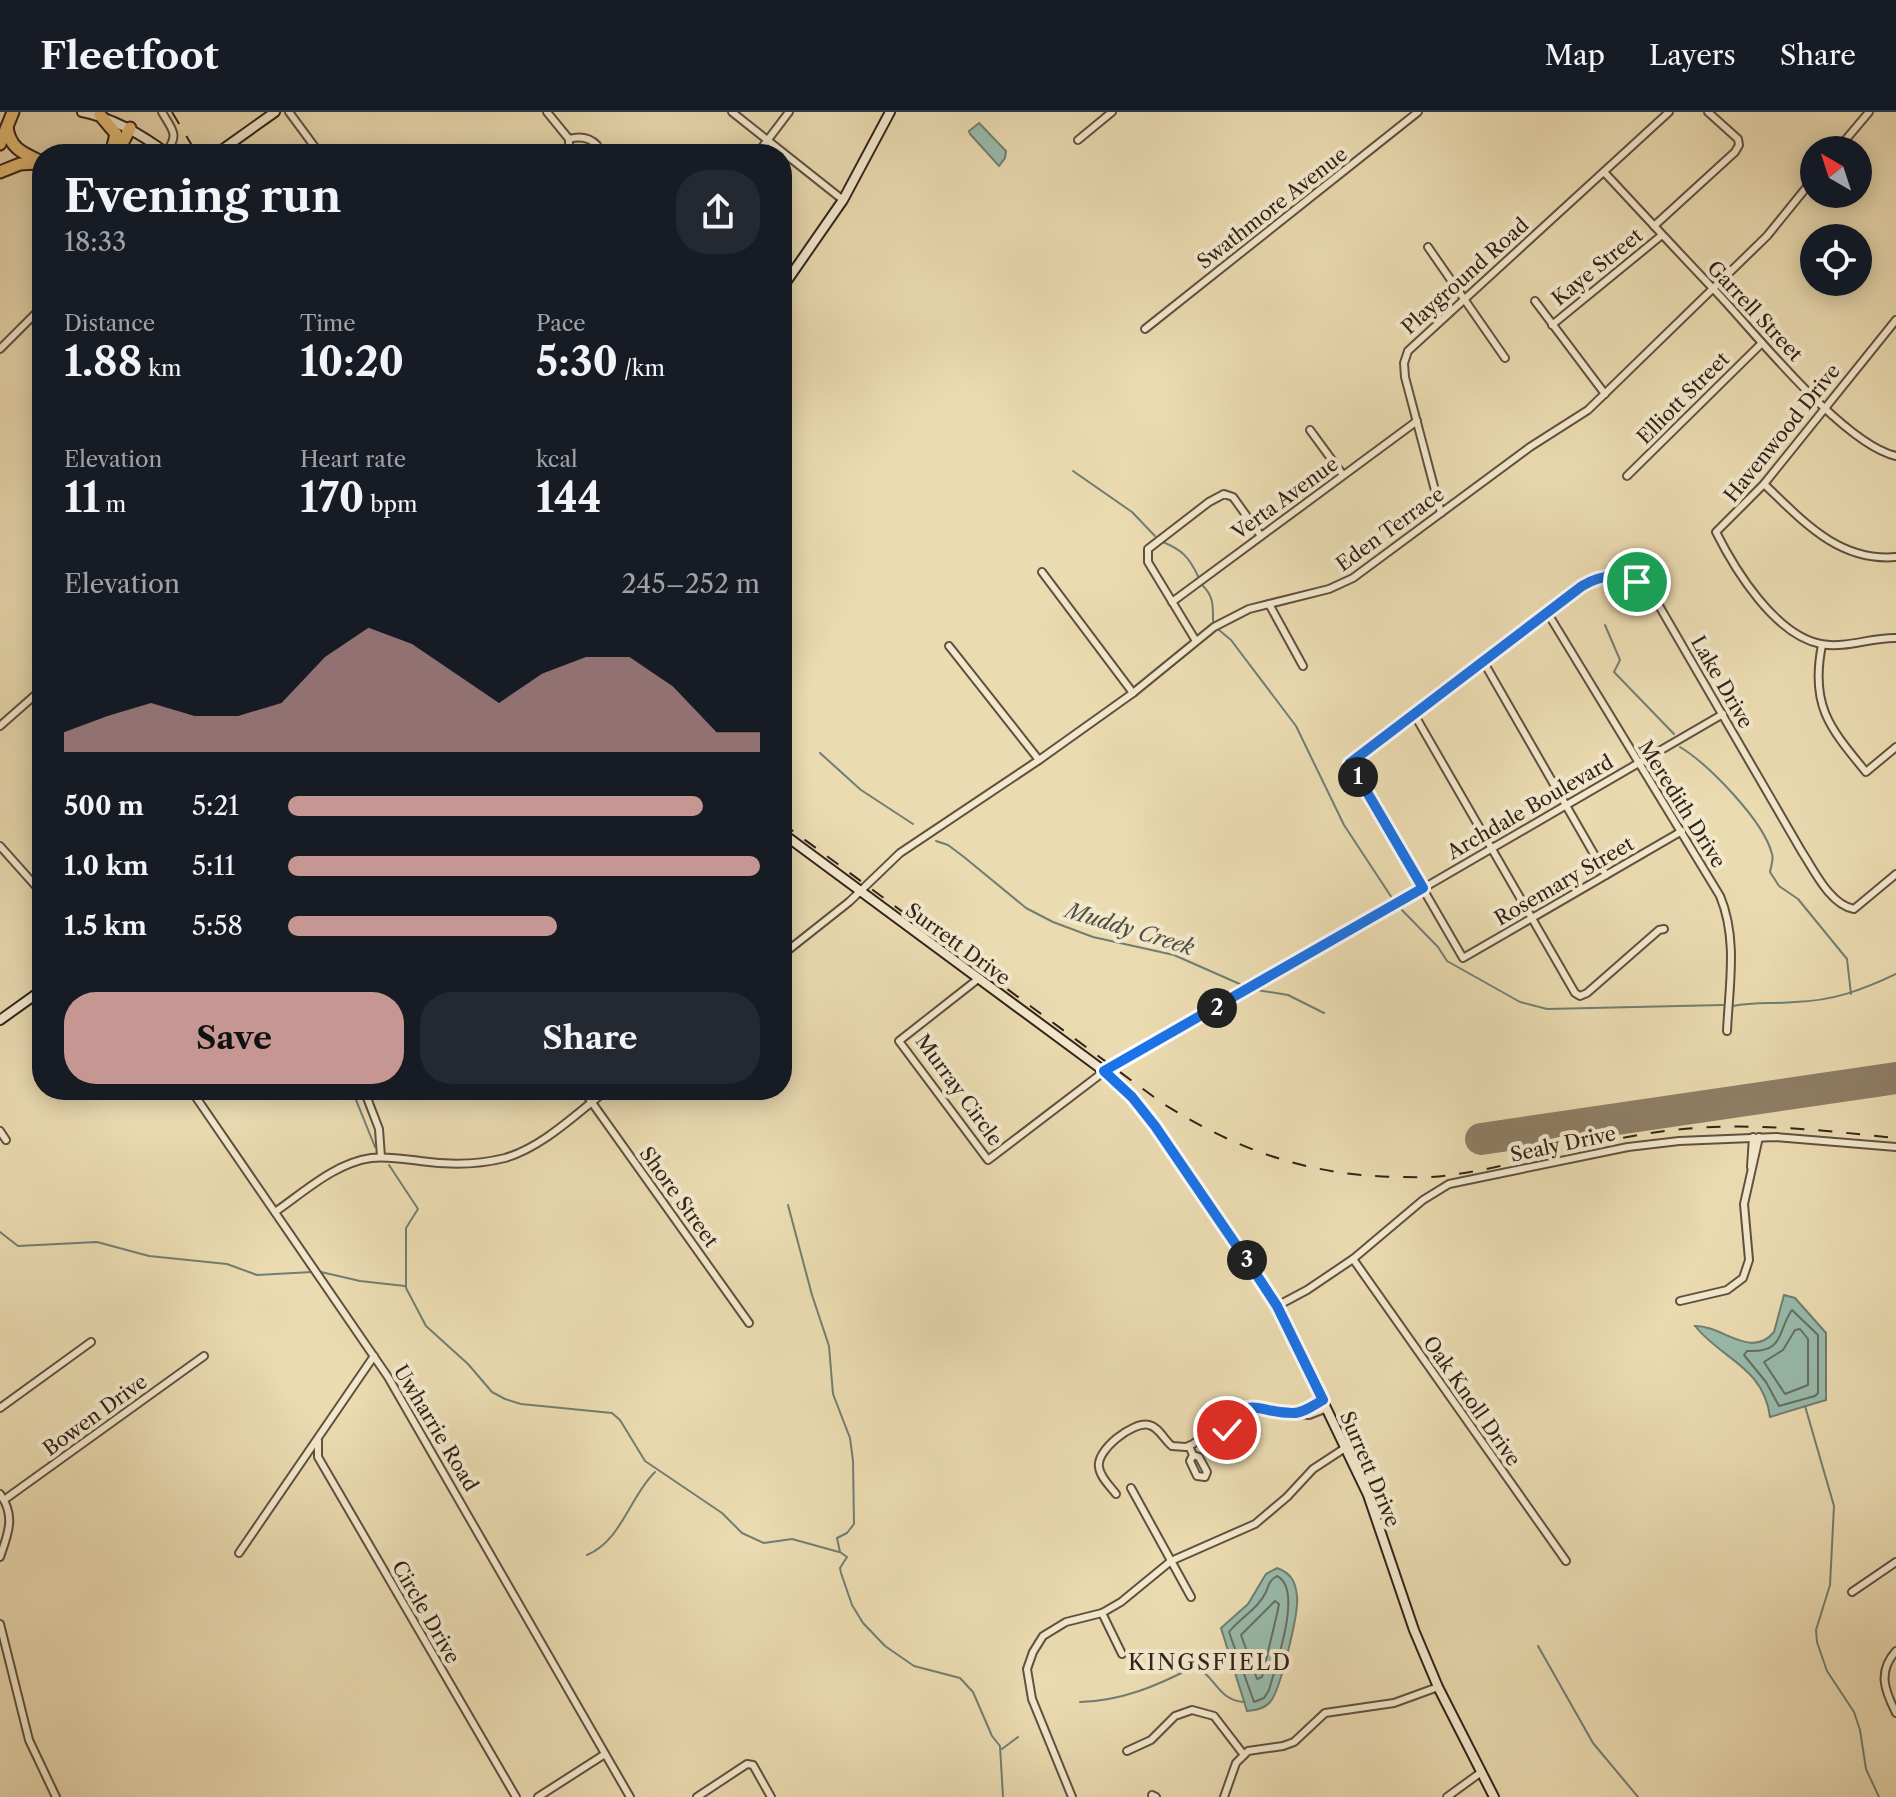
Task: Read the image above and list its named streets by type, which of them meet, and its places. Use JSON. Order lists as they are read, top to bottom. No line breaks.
{"streets":{"street":["Swathmore Avenue","Kaye Street","Playground Road","Garrell Street","Elliott Street","Havenwood Drive","Verta Avenue","Eden Terrace","Lake Drive","Meredith Drive","Archdale Boulevard","Rosemary Street","Surrett Drive","Murray Circle","Sealy Drive","Shore Street","Oak Knoll Drive","Bowen Drive","Uwharrie Road","Circle Drive"]},"crossings":[["Kaye Street","Garrell Street"],["Playground Road","Garrell Street"],["Playground Road","Verta Avenue"],["Playground Road","Eden Terrace"],["Garrell Street","Elliott Street"],["Garrell Street","Havenwood Drive"],["Garrell Street","Eden Terrace"],["Eden Terrace","Surrett Drive"],["Lake Drive","Meredith Drive"],["Lake Drive","Archdale Boulevard"],["Lake Drive","Rosemary Street"],["Meredith Drive","Archdale Boulevard"],["Meredith Drive","Rosemary Street"],["Archdale Boulevard","Surrett Drive"],["Archdale Boulevard","Murray Circle"],["Surrett Drive","Murray Circle"],["Surrett Drive","Sealy Drive"],["Sealy Drive","Oak Knoll Drive"]],"districts":["KINGSFIELD"],"water":["Muddy Creek"],"north":"top left","page":{"header":"Fleetfoot","nav":["Map","Layers","Share"],"heading":["Evening run","18:33"],"stats":[["Distance","1.88 km"],["Time","10:20"],["Pace","5:30 /km"],["Elevation","11 m"],["Heart rate","170 bpm"],["kcal","144"]],"chart":["Elevation","245–252 m"],"pins":["1","2","3"],"list":[{"name":"500 m","note":"5:21"},{"name":"1.0 km","note":"5:11"},{"name":"1.5 km","note":"5:58"}],"buttons":["Save","Share"]}}
